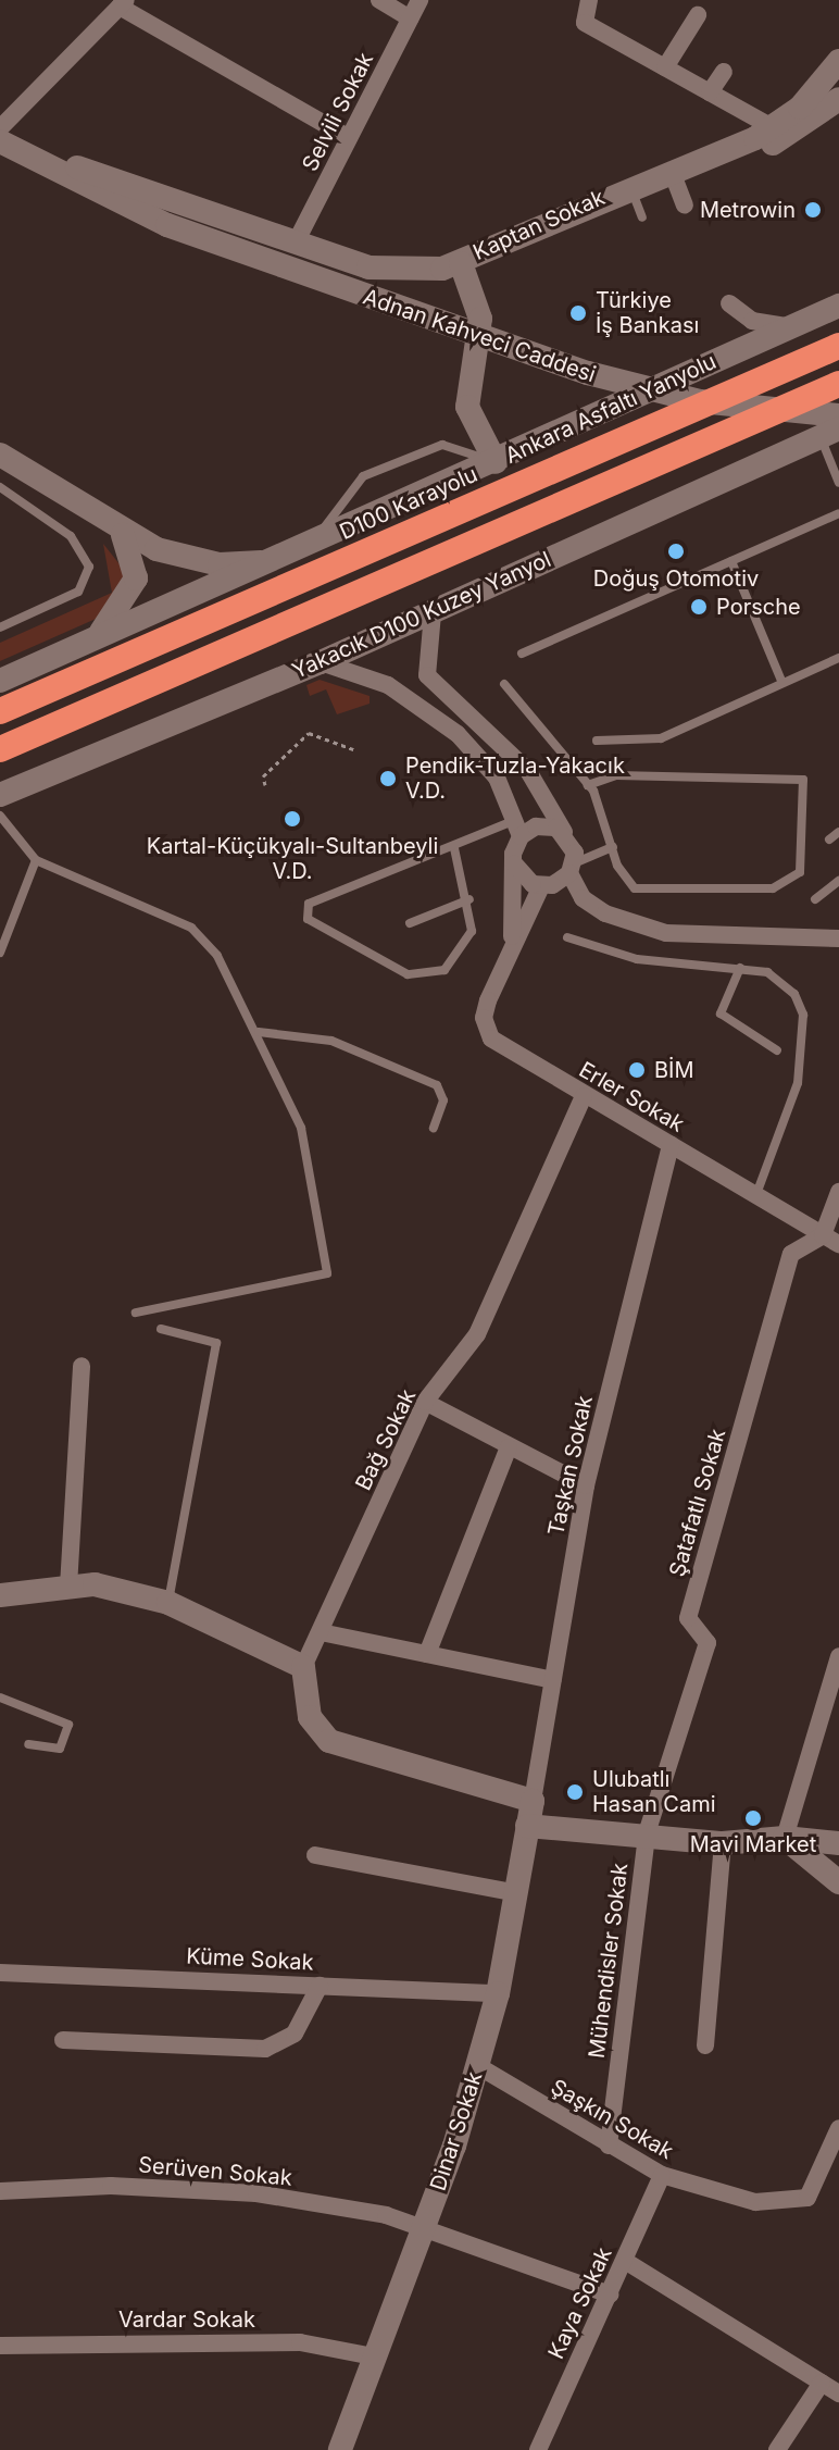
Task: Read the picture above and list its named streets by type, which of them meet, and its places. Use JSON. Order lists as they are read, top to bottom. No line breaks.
{"streets":{"highway":["D100 Karayolu"],"main road":["Kaptan Sokak","Adnan Kahveci Caddesi","Ankara Asfaltı Yanyolu","Yakacık D100 Kuzey Yanyol","Dinar Sokak"],"street":["Selvili Sokak","Erler Sokak","Bağ Sokak","Taşkan Sokak","Şatafatlı Sokak","Küme Sokak","Mühendisler Sokak","Şaşkın Sokak","Serüven Sokak","Kaya Sokak","Vardar Sokak"]},"crossings":[["Erler Sokak","Bağ Sokak"],["Erler Sokak","Taşkan Sokak"],["Erler Sokak","Şatafatlı Sokak"],["Taşkan Sokak","Dinar Sokak"],["Şatafatlı Sokak","Mühendisler Sokak"],["Küme Sokak","Dinar Sokak"],["Mühendisler Sokak","Şaşkın Sokak"],["Şaşkın Sokak","Dinar Sokak"],["Şaşkın Sokak","Kaya Sokak"],["Dinar Sokak","Serüven Sokak"],["Dinar Sokak","Vardar Sokak"],["Serüven Sokak","Kaya Sokak"]],"places":["Metrowin","Türkiye İş Bankası","Doğuş Otomotiv","Porsche","Pendik-Tuzla-Yakacık V.D.","Kartal-Küçükyalı-Sultanbeyli V.D.","BİM","Ulubatlı Hasan Cami","Mavi Market"]}
